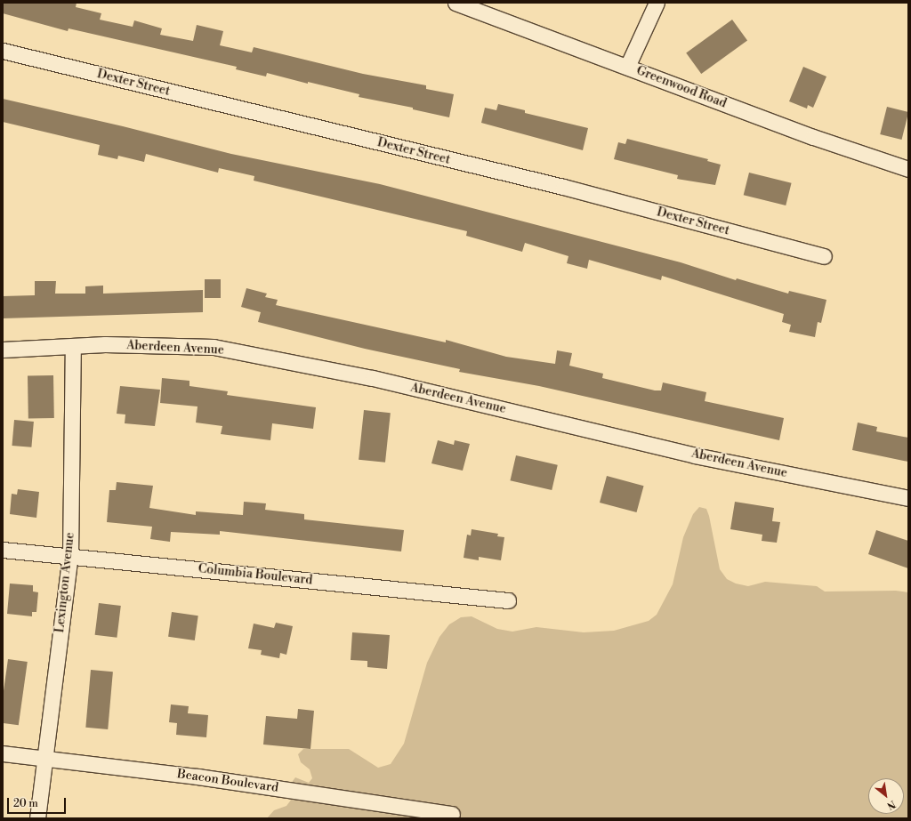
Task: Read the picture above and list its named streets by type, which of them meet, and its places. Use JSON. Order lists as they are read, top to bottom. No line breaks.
{"streets":{"street":["Dexter Street","Greenwood Road","Aberdeen Avenue","Columbia Boulevard","Lexington Avenue","Beacon Boulevard"]},"crossings":[["Aberdeen Avenue","Lexington Avenue"],["Columbia Boulevard","Lexington Avenue"],["Lexington Avenue","Beacon Boulevard"]],"scale_bar":"20 m","north":"bottom right"}
